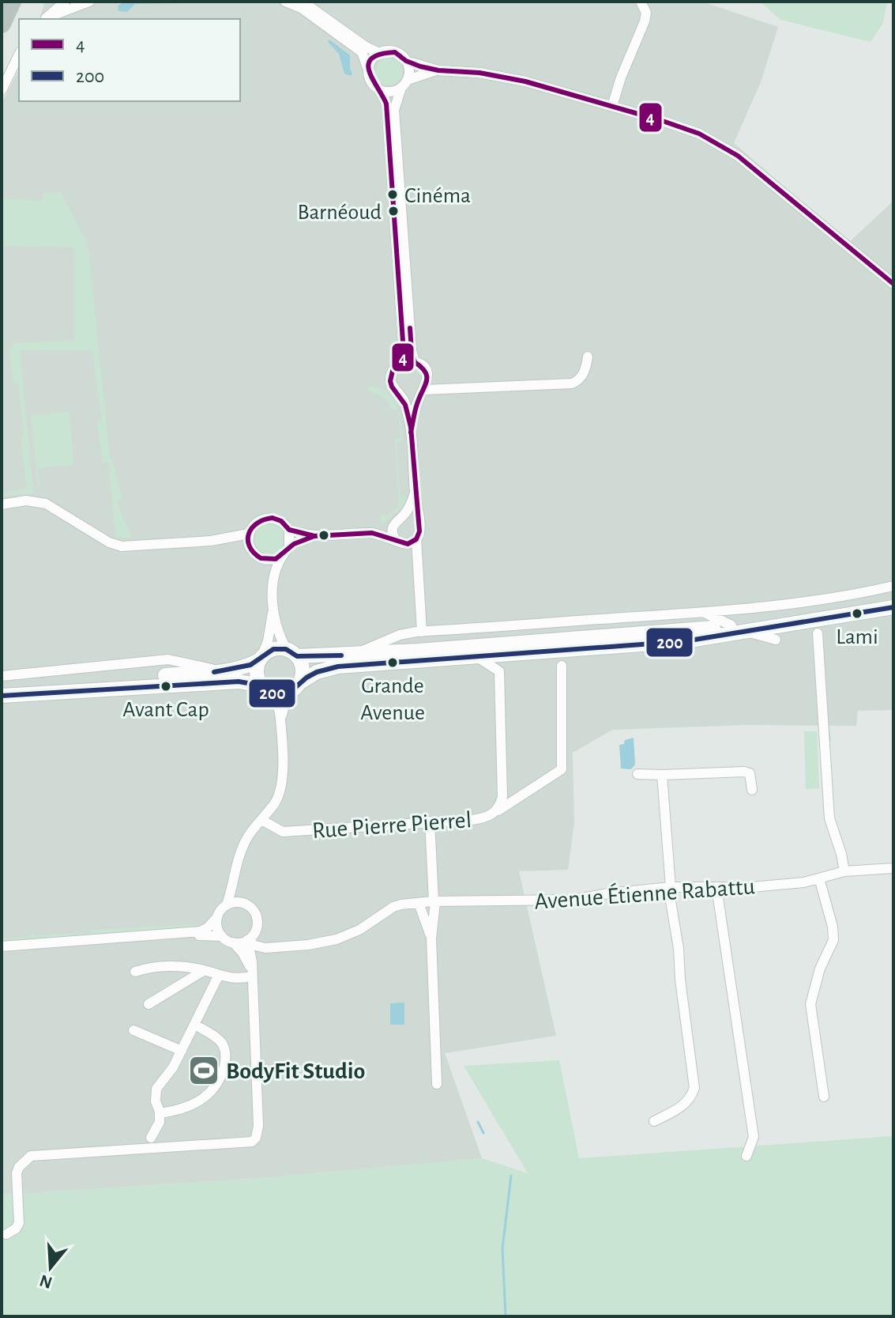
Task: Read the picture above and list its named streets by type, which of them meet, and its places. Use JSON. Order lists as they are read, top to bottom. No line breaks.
{"streets":{"street":["Rue Pierre Pierrel","Avenue Étienne Rabattu"]},"places":{"other":["Cinéma","Barnéoud","Lami","Grande Avenue","Avant Cap"],"sports":["BodyFit Studio"]},"lines":["transit line 4","transit line 200"],"legend":["4","200"],"north":"bottom"}
